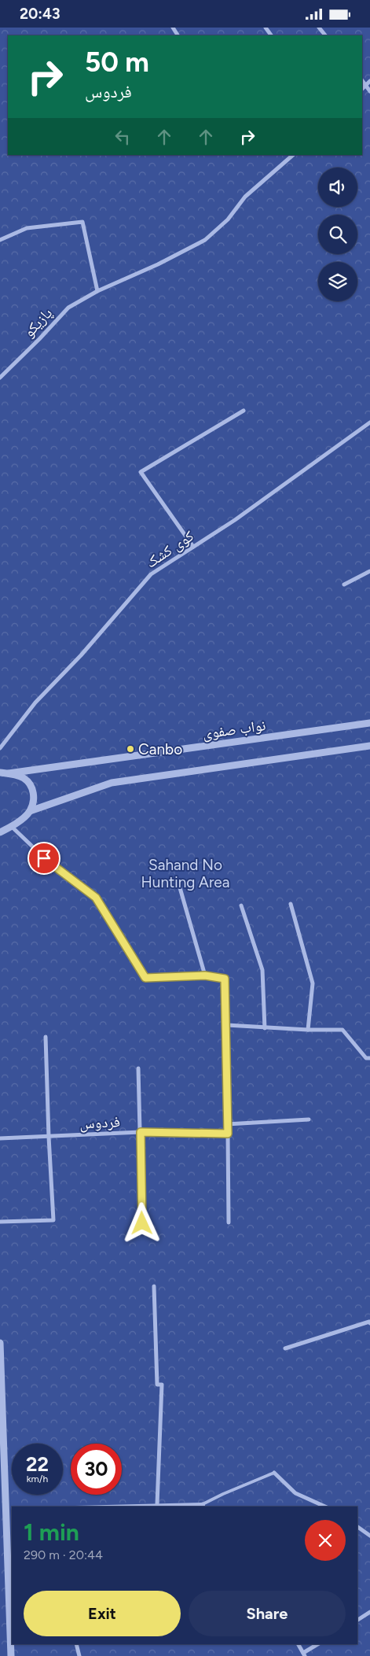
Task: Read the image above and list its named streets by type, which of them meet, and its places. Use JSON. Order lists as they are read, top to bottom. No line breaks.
{"streets":{"street":["پازیکو","کوی کشک","نواب صفوی","فردوس"]},"parks":["Sahand No Hunting Area"],"places":["Canbo"],"page":{"status":"20:43","turn":["50 m","فردوس"],"speed":"22 km/h","limit":"30","heading":["1 min","290 m · 20:44"],"buttons":["Exit","Share"]}}
